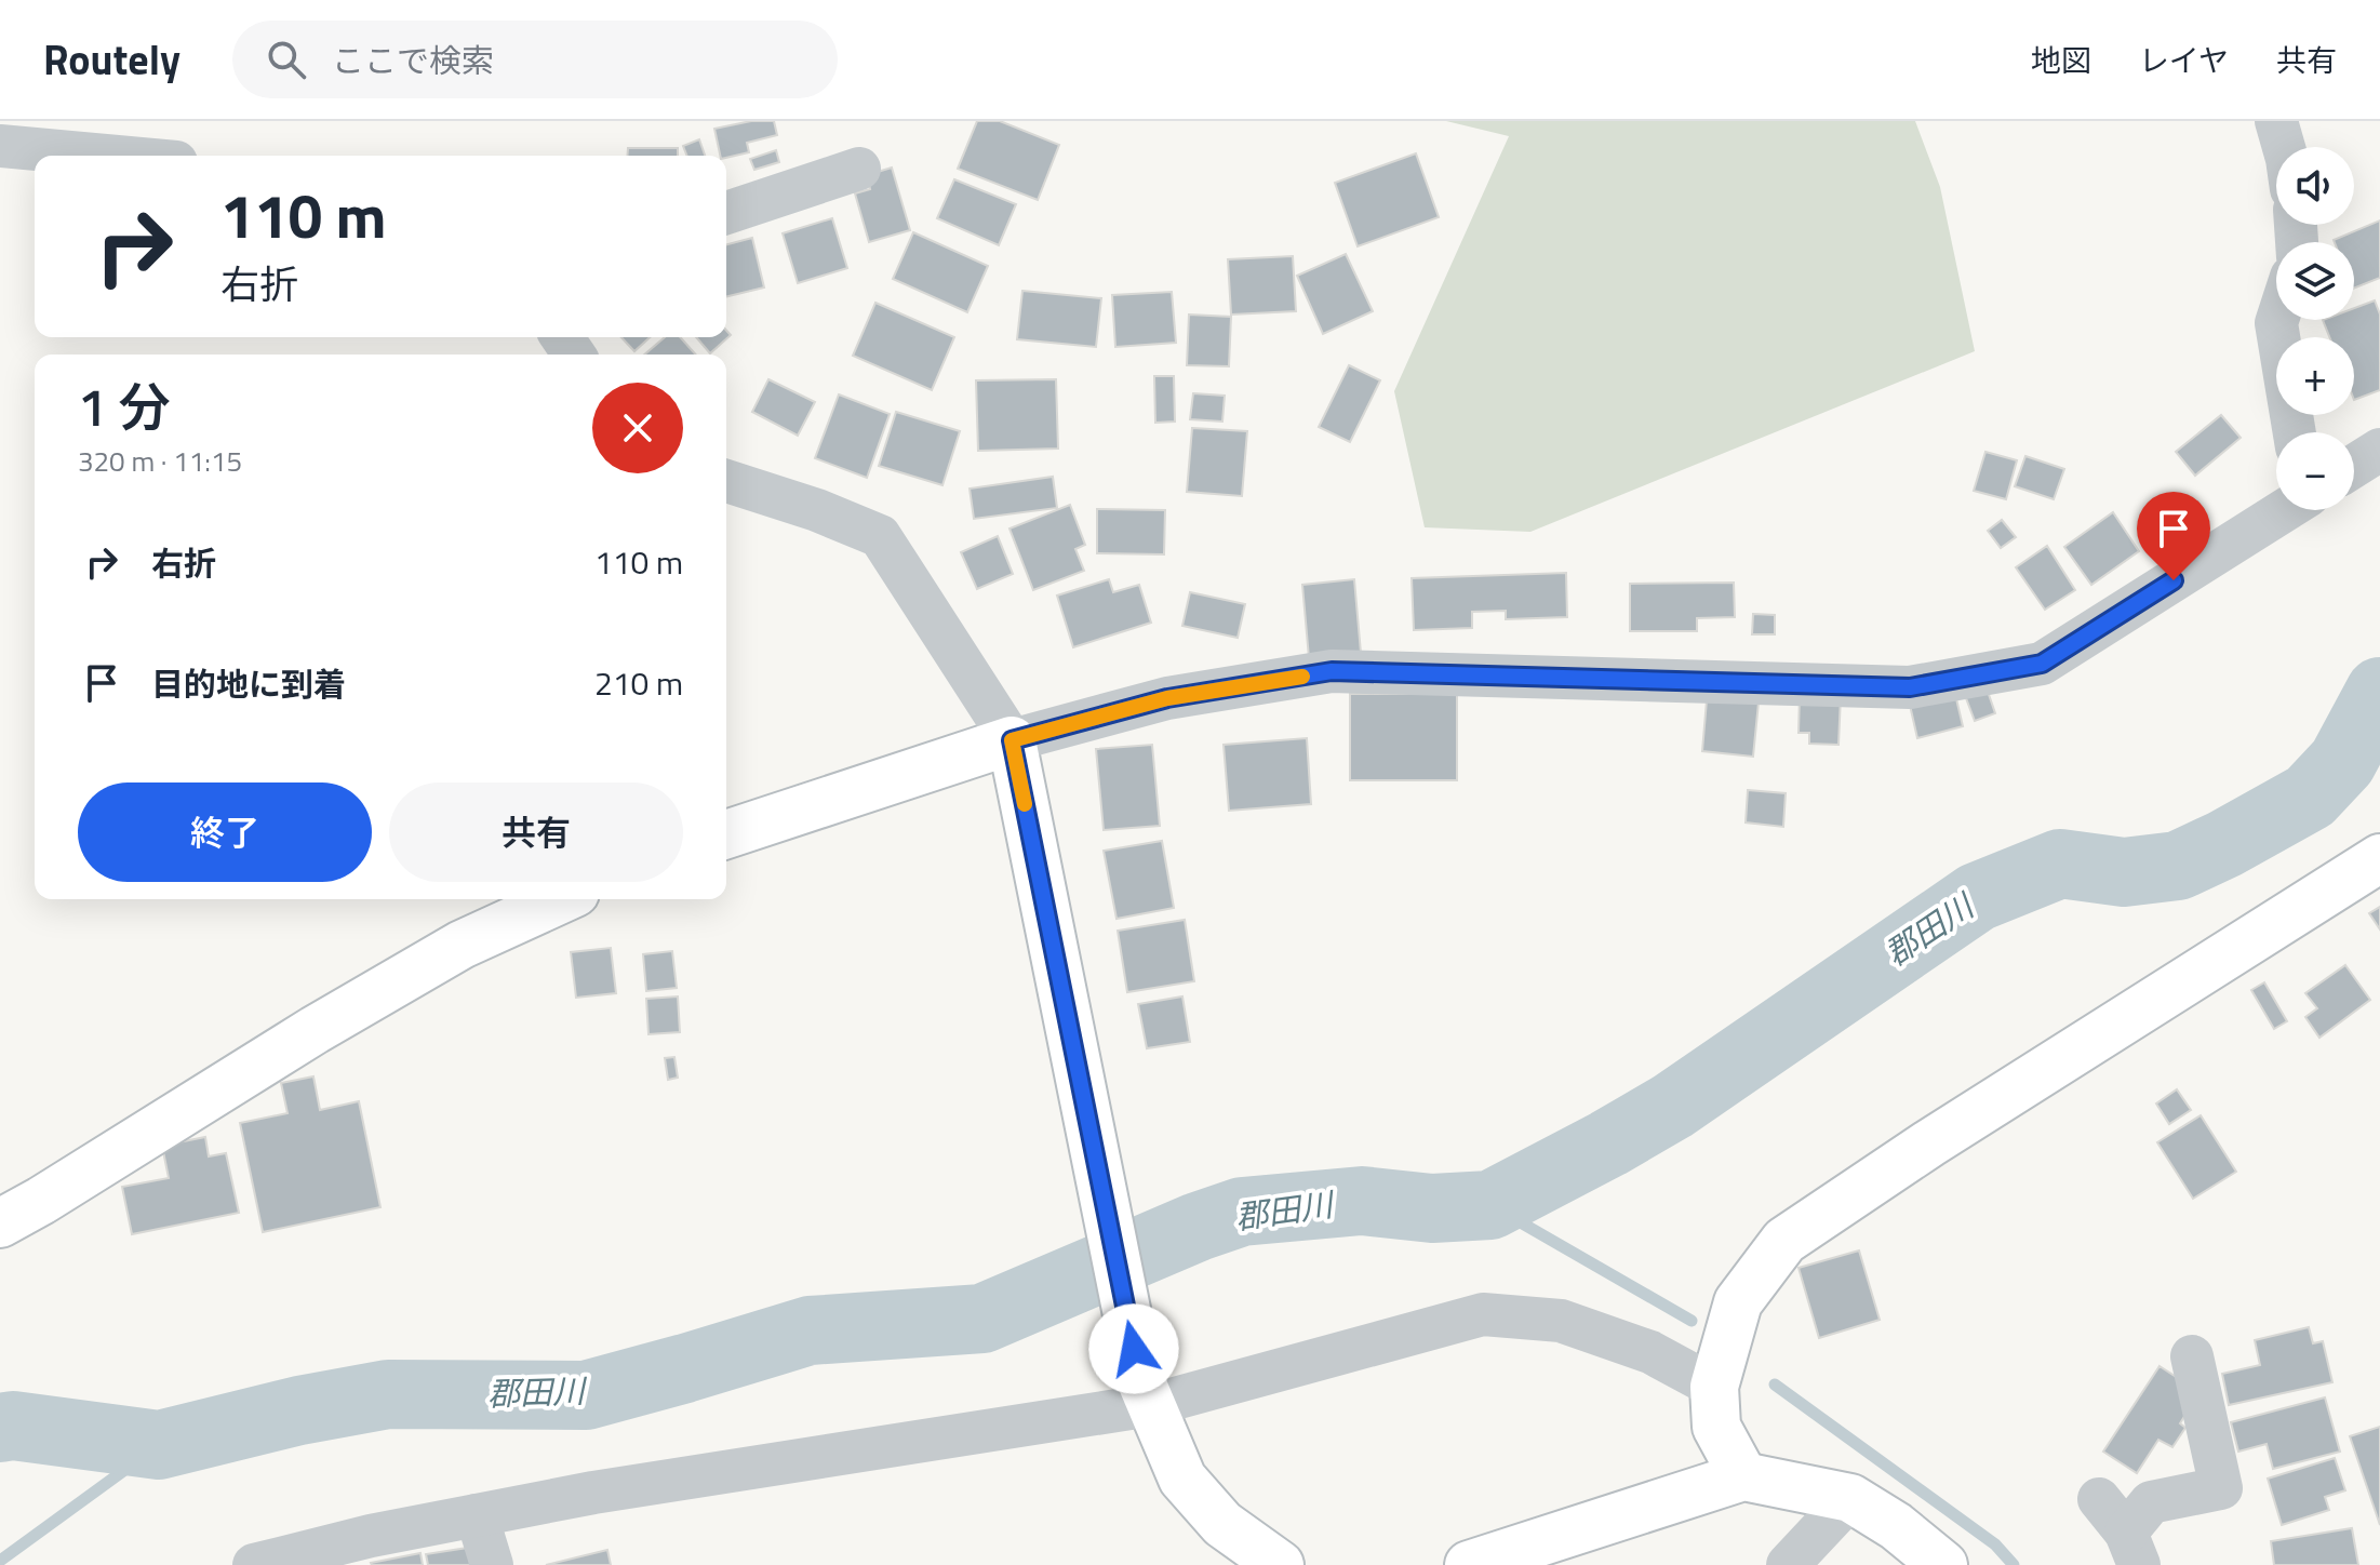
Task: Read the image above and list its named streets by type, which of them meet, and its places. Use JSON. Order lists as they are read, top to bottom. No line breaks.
{"water":["郡田川"],"page":{"header":"Routely","search":"ここで検索","nav":["地図","レイヤ","共有"],"map_buttons":["+","−"],"turn":["110 m","右折"],"heading":["1 分","320 m · 11:15"],"list":[{"name":"右折","value":"110 m"},{"name":"目的地に到着","value":"210 m"}],"buttons":["終了","共有"]}}
